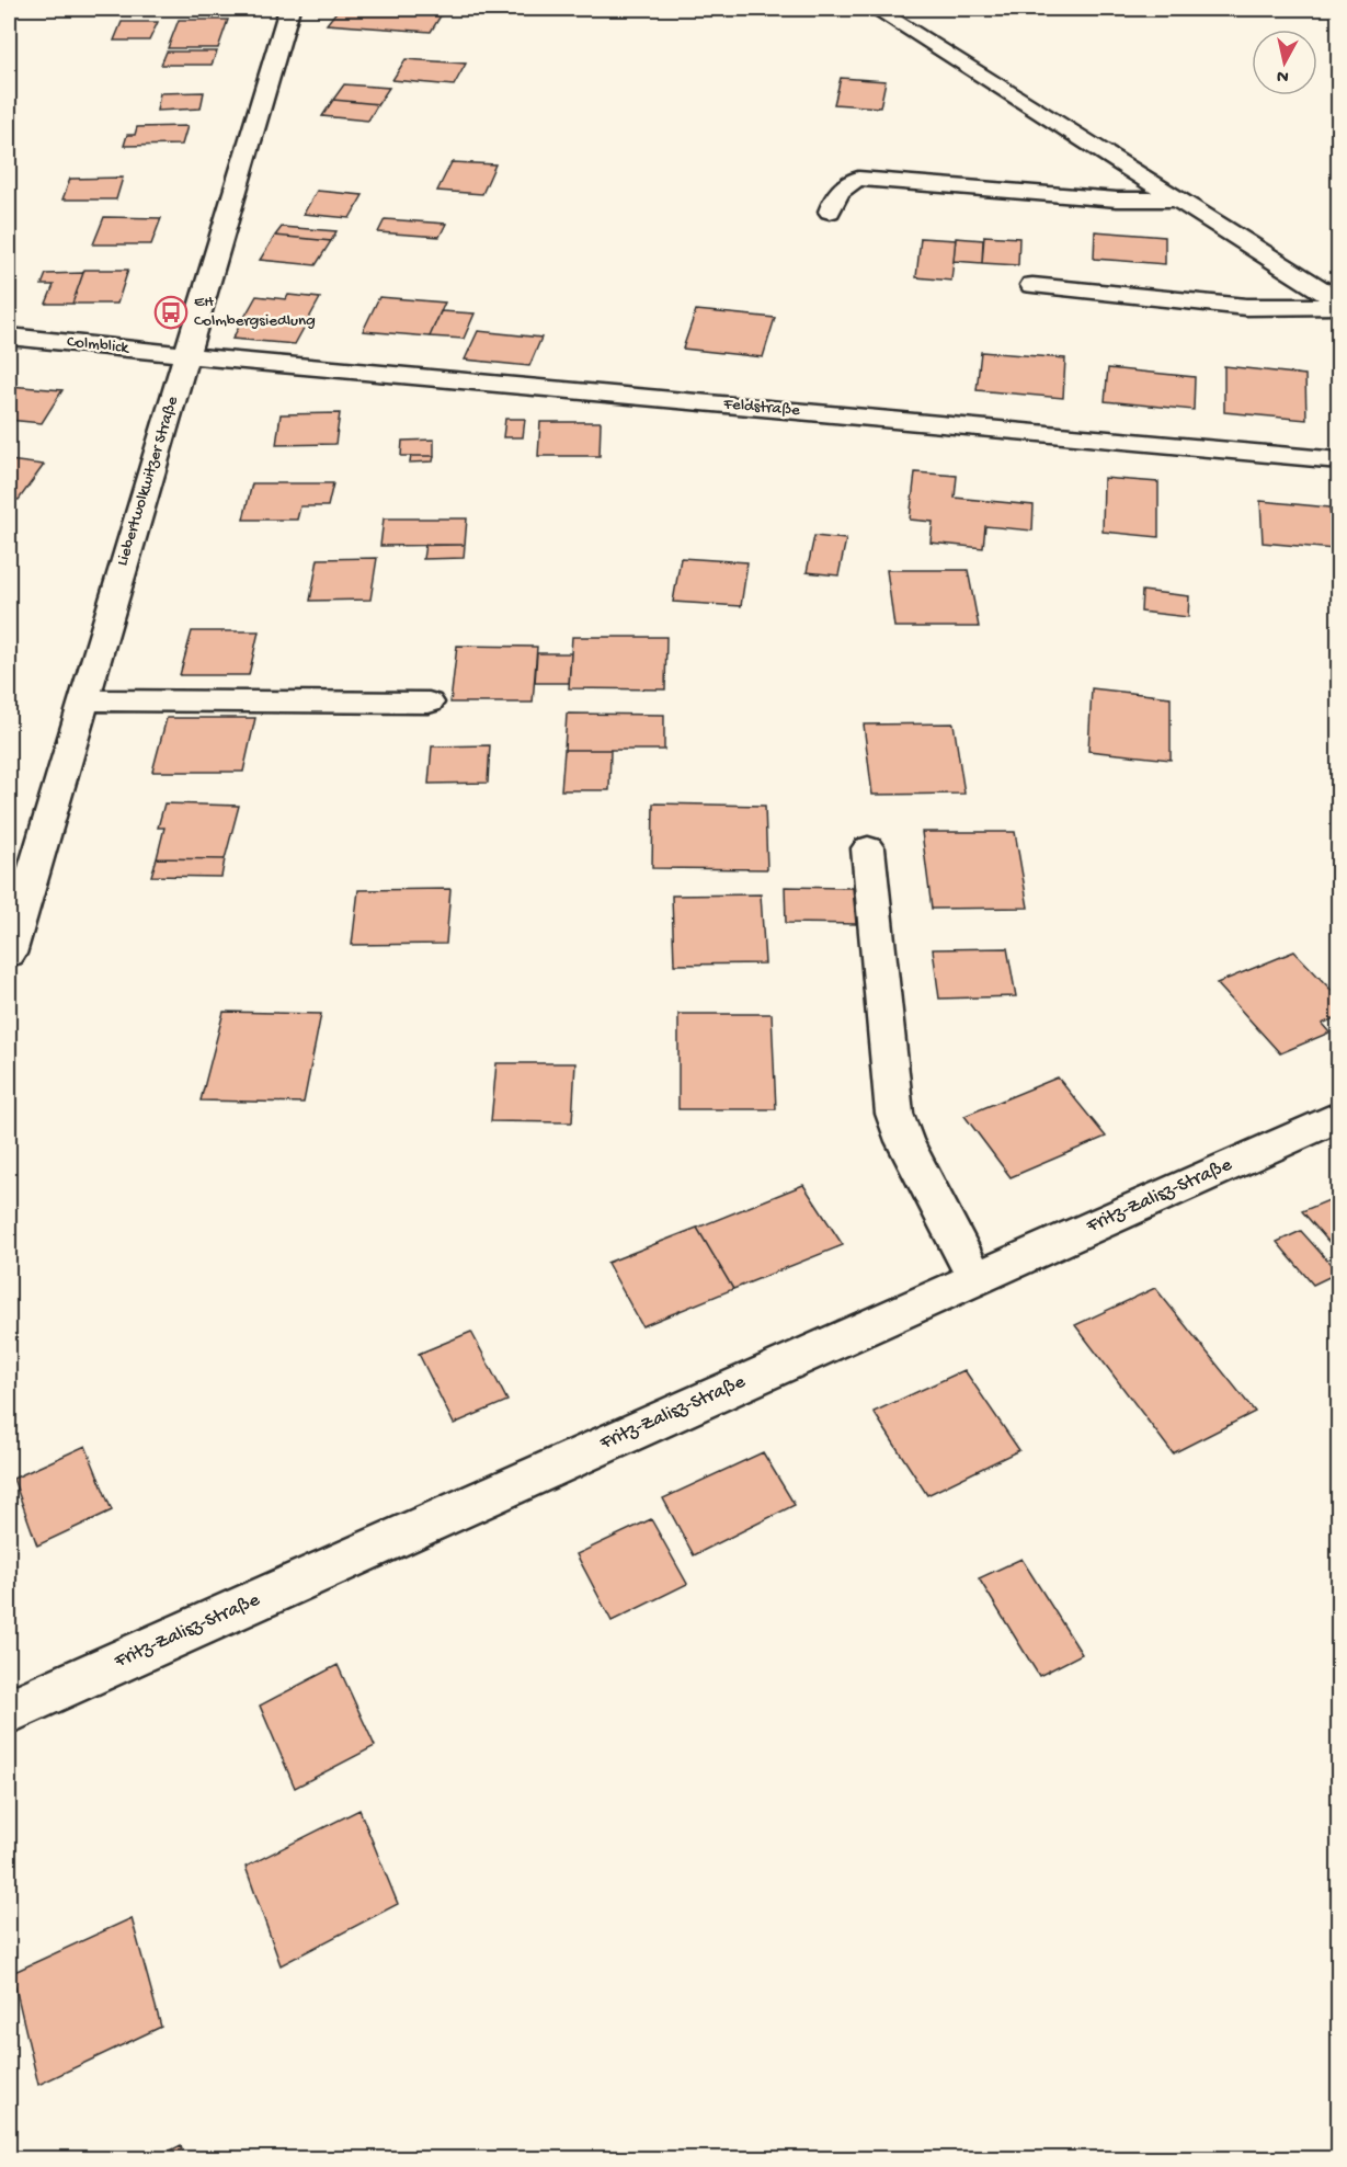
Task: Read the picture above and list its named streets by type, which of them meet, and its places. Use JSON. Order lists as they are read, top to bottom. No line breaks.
{"streets":{"street":["Colmblick","Feldstraße","Liebertwolkwitzer Straße","Fritz-Zalisz-Straße"]},"crossings":[["Colmblick","Feldstraße"],["Colmblick","Liebertwolkwitzer Straße"],["Feldstraße","Liebertwolkwitzer Straße"]],"places":{"bus stop":["EH Colmbergsiedlung"]},"north":"bottom"}
